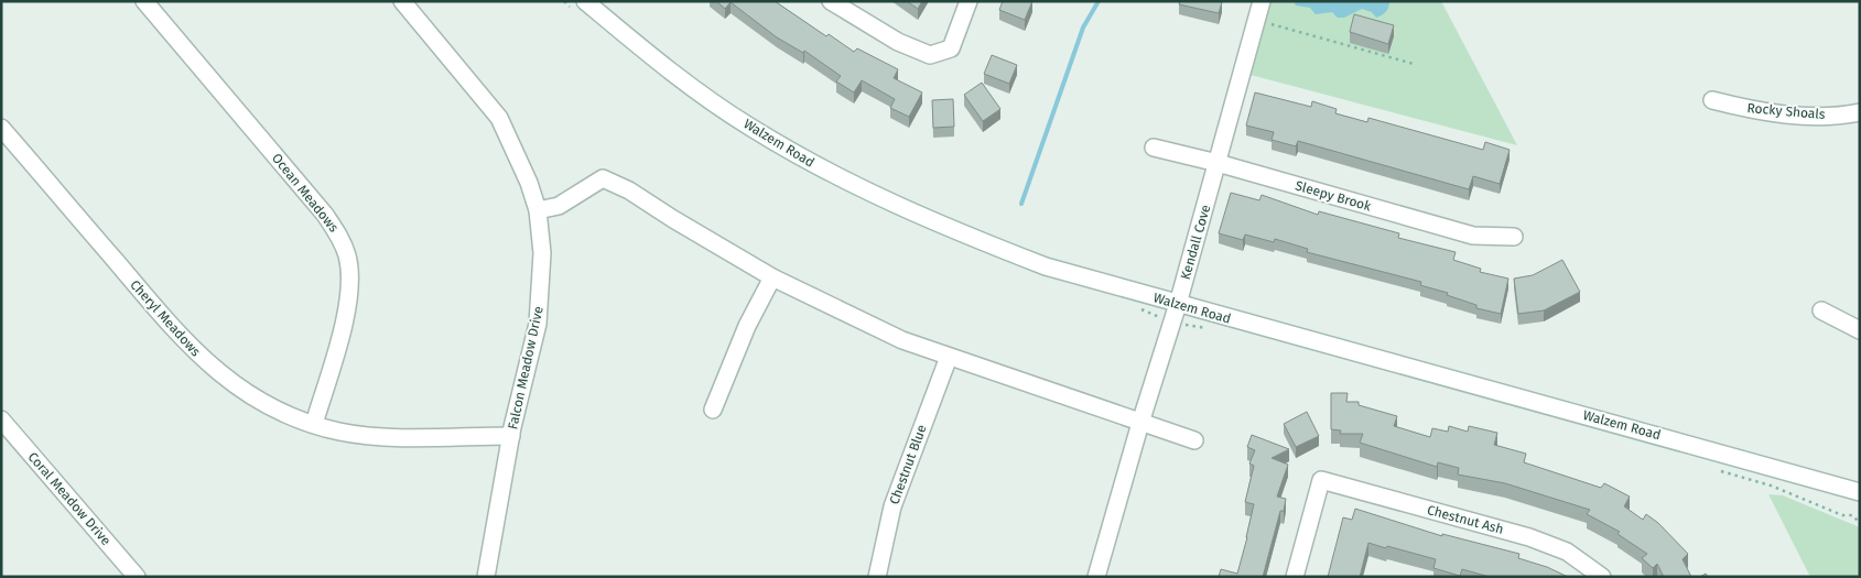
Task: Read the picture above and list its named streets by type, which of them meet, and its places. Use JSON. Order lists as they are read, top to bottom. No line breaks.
{"streets":{"street":["Rocky Shoals","Walzem Road","Ocean Meadows","Sleepy Brook","Kendall Cove","Cheryl Meadows","Falcon Meadow Drive","Chestnut Blue","Coral Meadow Drive","Chestnut Ash"]},"crossings":[["Walzem Road","Kendall Cove"],["Ocean Meadows","Cheryl Meadows"],["Sleepy Brook","Kendall Cove"],["Cheryl Meadows","Falcon Meadow Drive"]]}
